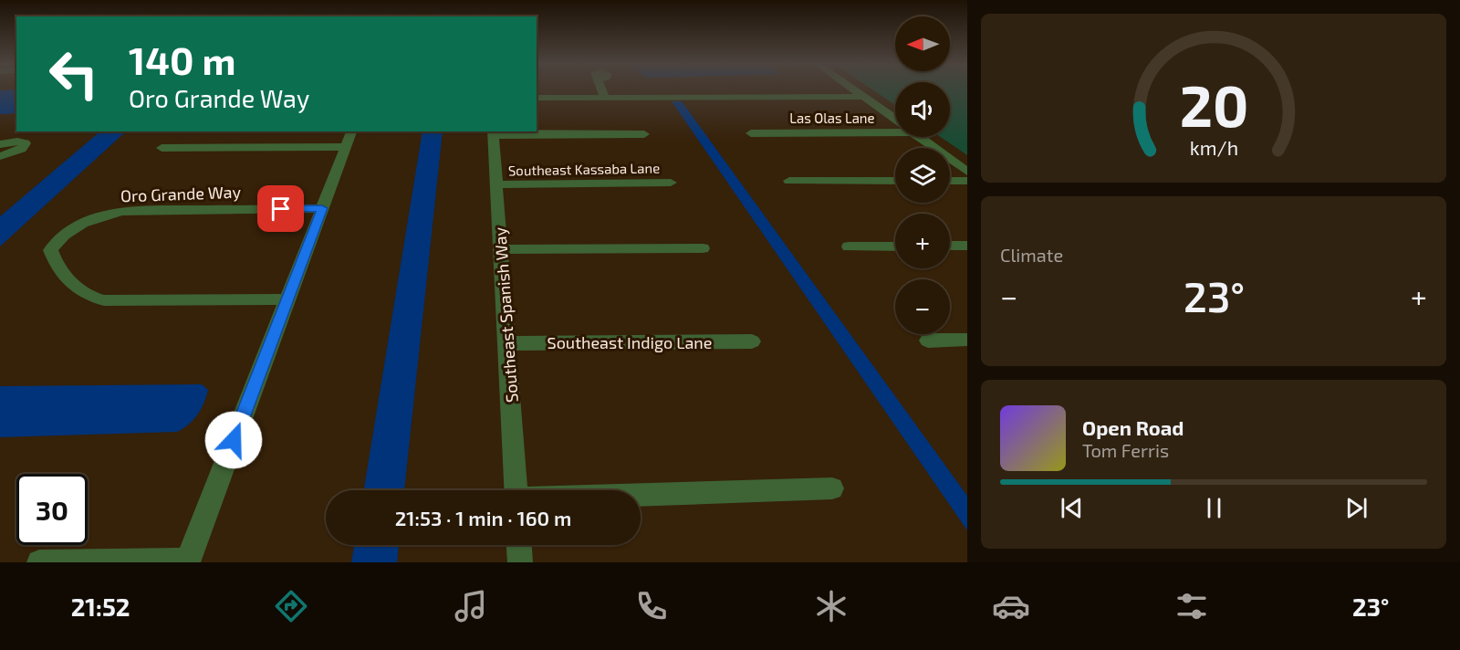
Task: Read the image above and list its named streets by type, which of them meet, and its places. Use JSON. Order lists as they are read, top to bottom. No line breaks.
{"streets":{"street":["Las Olas Lane","Southeast Kassaba Lane","Oro Grande Way","Southeast Spanish Way","Southeast Indigo Lane"]},"crossings":[["Southeast Kassaba Lane","Southeast Spanish Way"],["Southeast Spanish Way","Southeast Indigo Lane"]],"north":"left","page":{"map_buttons":["+","−"],"turn":["140 m","Oro Grande Way"],"tile":"Climate","heat":["−","23°","+"],"song":["Open Road","Tom Ferris"],"limit":"30","trip":"21:53 · 1 min · 160 m","tabs":["21:52","23°"],"gauge":["20","km/h"]}}
